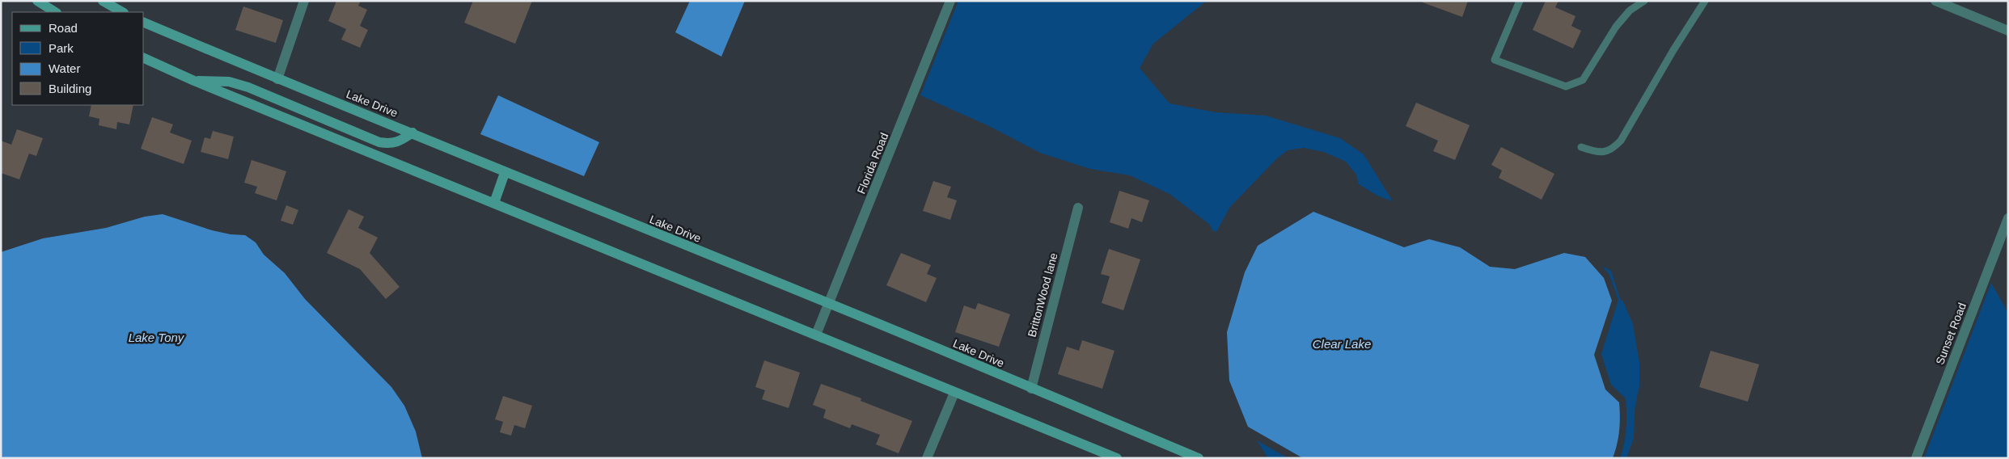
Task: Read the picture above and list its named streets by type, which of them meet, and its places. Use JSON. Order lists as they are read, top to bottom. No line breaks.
{"streets":{"main road":["Lake Drive"],"street":["Florida Road","BrittonWood lane","Sunset Road"]},"crossings":[["Lake Drive","Florida Road"],["Lake Drive","BrittonWood lane"]],"water":["Lake Tony","Clear Lake"],"legend":["Road","Park","Water","Building"]}
